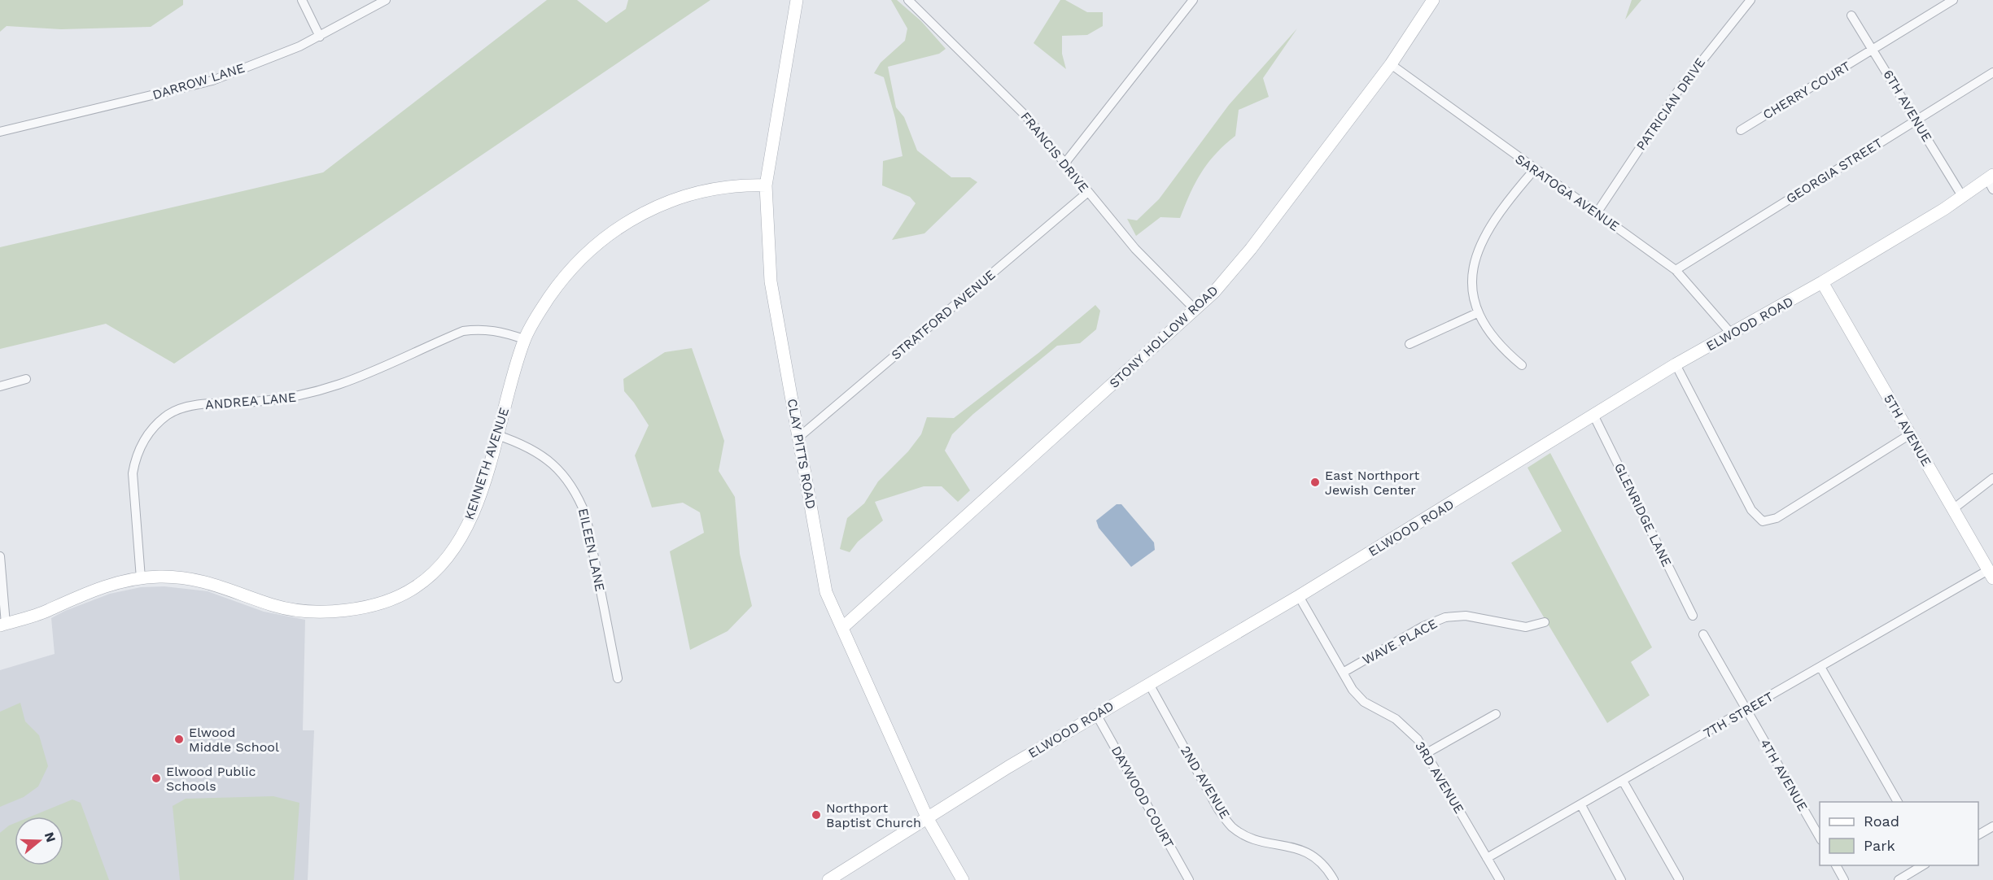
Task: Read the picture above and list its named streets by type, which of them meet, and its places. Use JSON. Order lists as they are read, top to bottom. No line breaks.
{"streets":{"street":["DARROW LANE","CHERRY COURT","PATRICIAN DRIVE","6TH AVENUE","FRANCIS DRIVE","GEORGIA STREET","SARATOGA AVENUE","STRATFORD AVENUE","ELWOOD ROAD","STONY HOLLOW ROAD","ANDREA LANE","5TH AVENUE","CLAY PITTS ROAD","KENNETH AVENUE","GLENRIDGE LANE","EILEEN LANE","WAVE PLACE","7TH STREET","4TH AVENUE","3RD AVENUE","2ND AVENUE","DAYWOOD COURT"]},"crossings":[["CHERRY COURT","6TH AVENUE"],["PATRICIAN DRIVE","SARATOGA AVENUE"],["6TH AVENUE","GEORGIA STREET"],["6TH AVENUE","ELWOOD ROAD"],["FRANCIS DRIVE","STRATFORD AVENUE"],["FRANCIS DRIVE","STONY HOLLOW ROAD"],["GEORGIA STREET","SARATOGA AVENUE"],["SARATOGA AVENUE","ELWOOD ROAD"],["SARATOGA AVENUE","STONY HOLLOW ROAD"],["STRATFORD AVENUE","CLAY PITTS ROAD"],["ELWOOD ROAD","5TH AVENUE"],["ELWOOD ROAD","CLAY PITTS ROAD"],["ELWOOD ROAD","GLENRIDGE LANE"],["ELWOOD ROAD","3RD AVENUE"],["ELWOOD ROAD","2ND AVENUE"],["ELWOOD ROAD","DAYWOOD COURT"],["STONY HOLLOW ROAD","CLAY PITTS ROAD"],["ANDREA LANE","KENNETH AVENUE"],["5TH AVENUE","7TH STREET"],["CLAY PITTS ROAD","KENNETH AVENUE"],["KENNETH AVENUE","EILEEN LANE"],["WAVE PLACE","3RD AVENUE"],["7TH STREET","4TH AVENUE"],["7TH STREET","3RD AVENUE"]],"places":["East Northport Jewish Center","Elwood Middle School","Elwood Public Schools","Northport Baptist Church"],"legend":["Road","Park"],"north":"right"}
